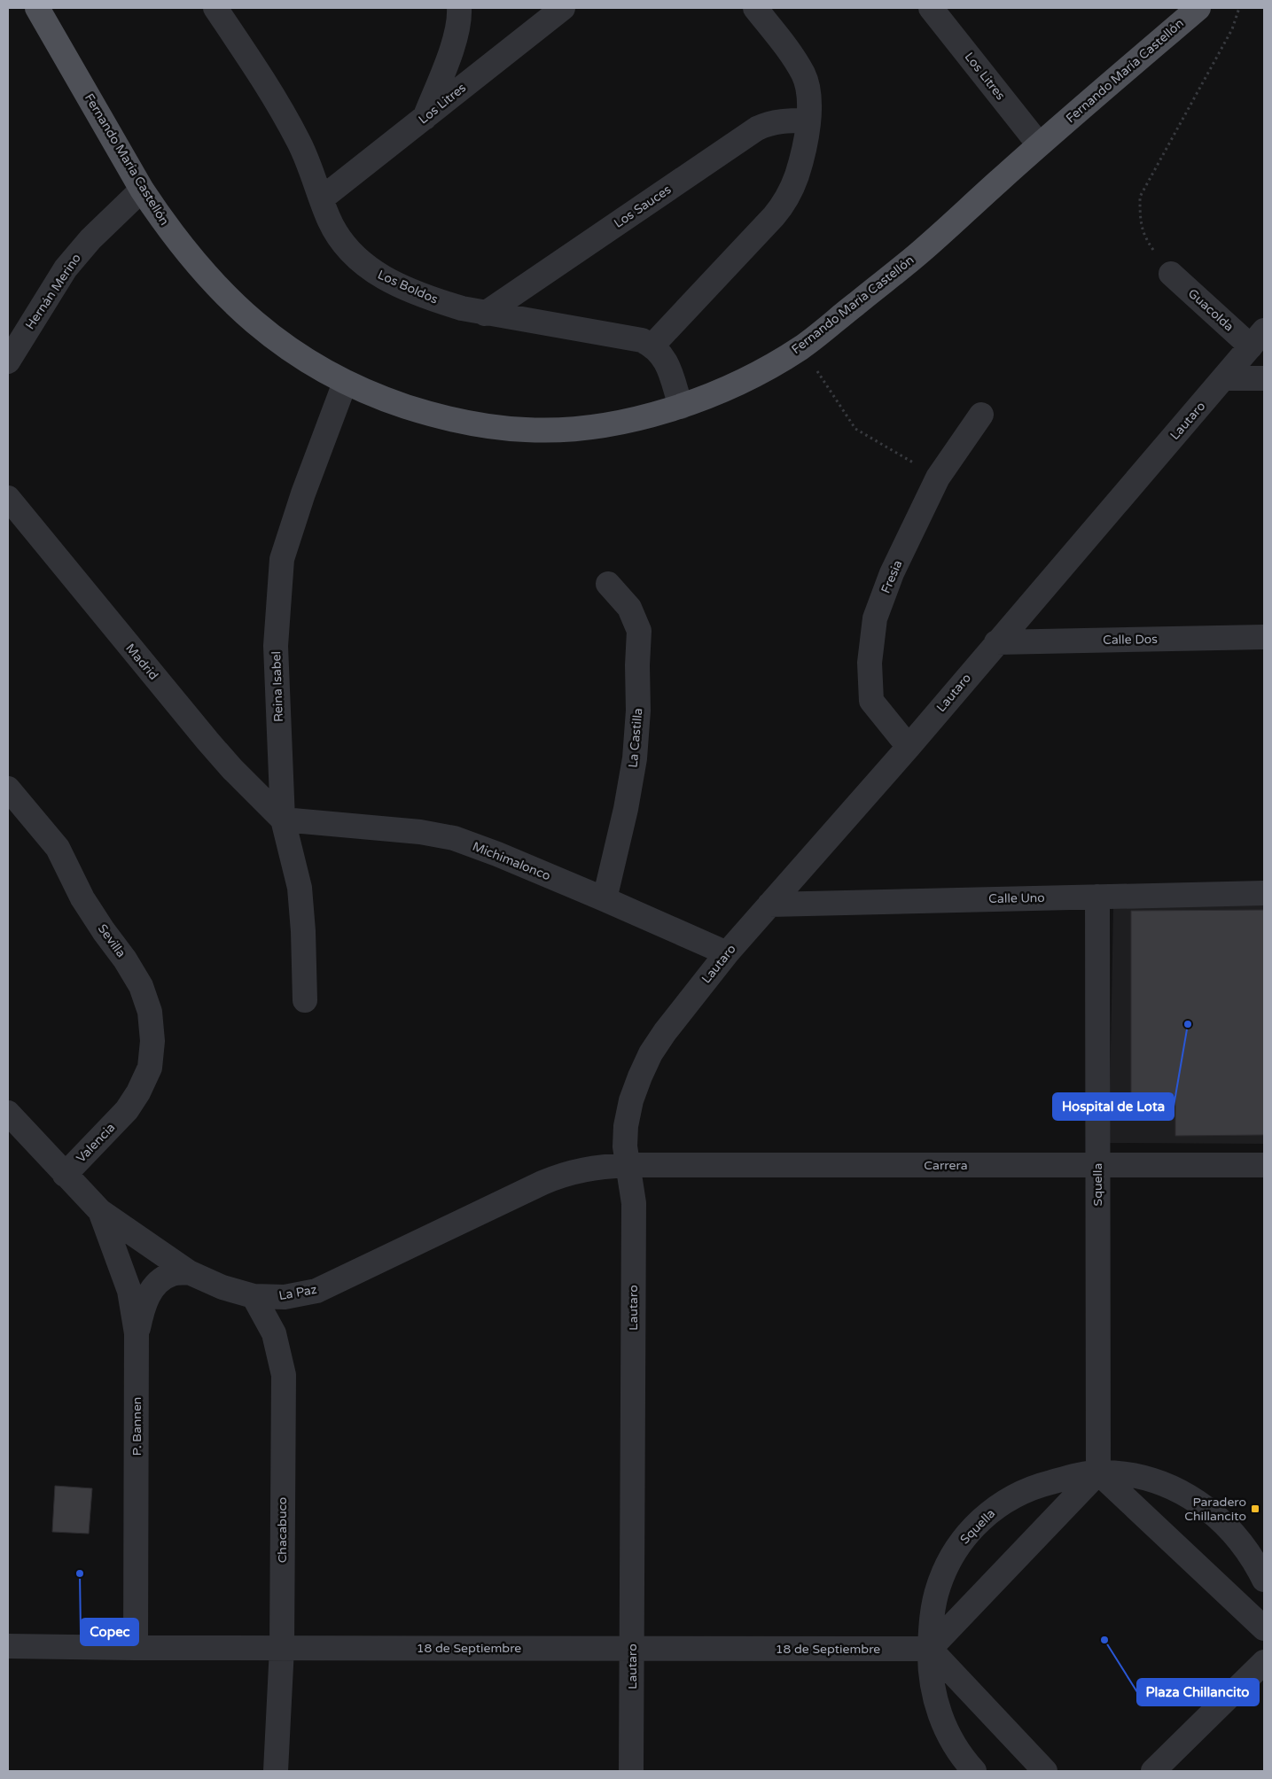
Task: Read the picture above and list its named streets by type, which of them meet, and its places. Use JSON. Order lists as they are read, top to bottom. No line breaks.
{"streets":{"main road":["Fernando María Castellón"],"street":["Los Litres","Los Sauces","Los Boldos","Hernán Merino","Guacolda","Lautaro","Fresia","Calle Dos","Madrid","Reina Isabel","La Castilla","Michimalonco","Calle Uno","Sevilla","Valencia","Carrera","Squella","La Paz","P. Bannen","Chacabuco","18 de Septiembre"]},"crossings":[["Fernando María Castellón","Los Litres"],["Fernando María Castellón","Hernán Merino"],["Fernando María Castellón","Reina Isabel"],["Los Litres","Los Boldos"],["Los Sauces","Los Boldos"],["Guacolda","Lautaro"],["Lautaro","Fresia"],["Lautaro","Calle Dos"],["Lautaro","Michimalonco"],["Lautaro","Calle Uno"],["Lautaro","Carrera"],["Lautaro","La Paz"],["Lautaro","18 de Septiembre"],["Madrid","Reina Isabel"],["Madrid","Michimalonco"],["Reina Isabel","Michimalonco"],["La Castilla","Michimalonco"],["Calle Uno","Squella"],["Sevilla","Valencia"],["Valencia","La Paz"],["Carrera","Squella"],["Carrera","La Paz"],["Squella","18 de Septiembre"],["La Paz","P. Bannen"],["La Paz","Chacabuco"],["P. Bannen","18 de Septiembre"],["Chacabuco","18 de Septiembre"]],"places":{"other":["Hospital de Lota","Copec","Plaza Chillancito"],"transit":["Paradero Chillancito"]}}
